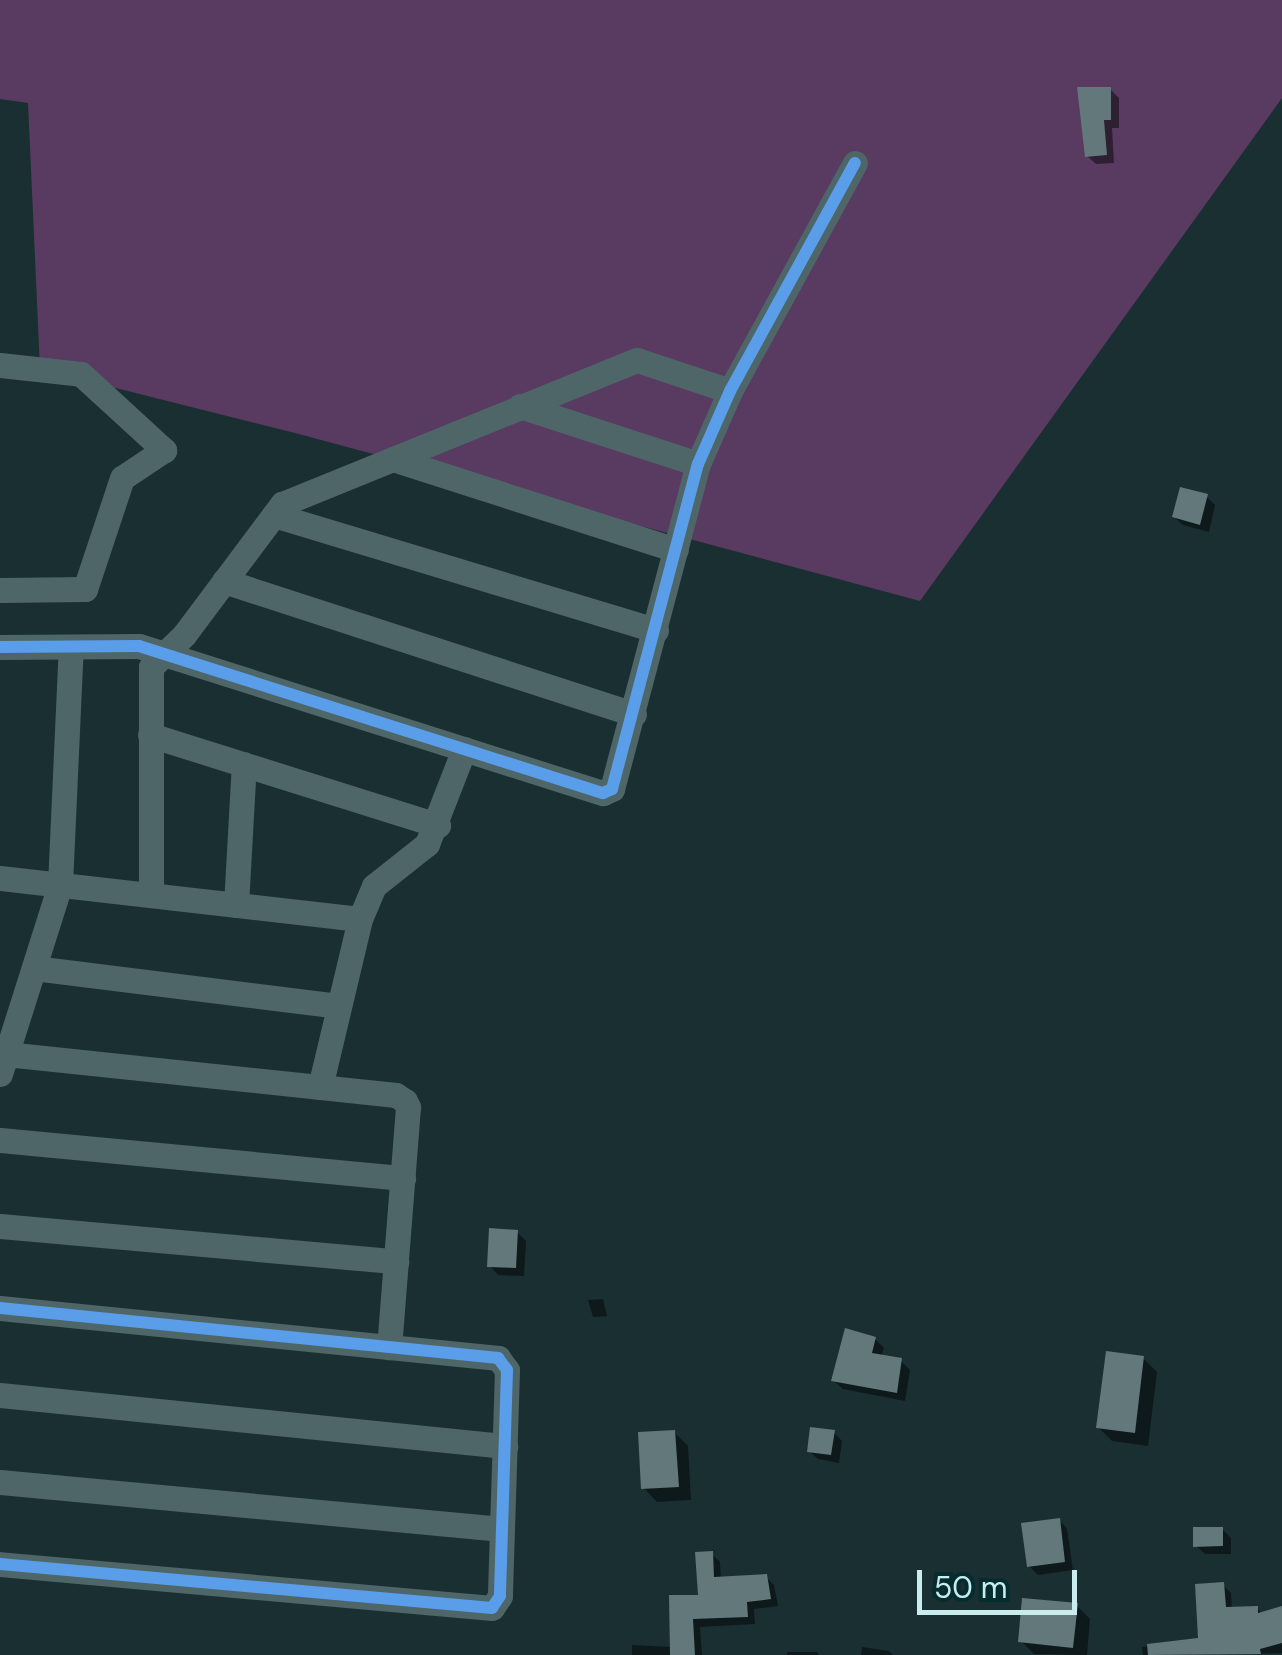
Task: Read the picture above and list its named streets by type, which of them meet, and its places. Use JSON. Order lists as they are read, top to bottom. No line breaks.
{"scale_bar":"50 m"}
